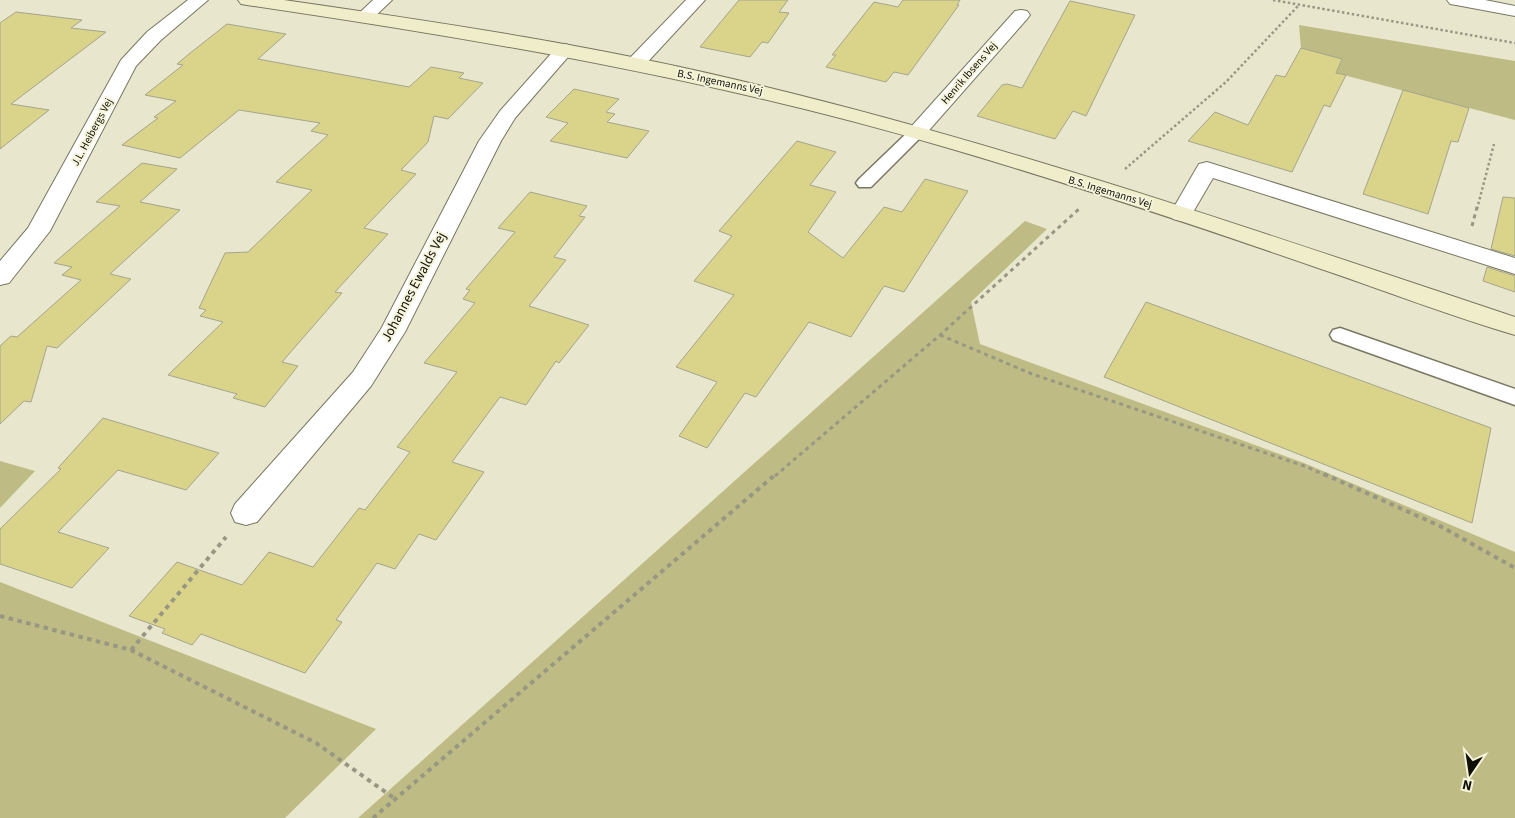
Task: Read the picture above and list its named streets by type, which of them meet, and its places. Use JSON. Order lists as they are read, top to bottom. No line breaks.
{"streets":{"street":["Henrik Ibsens Vej","B.S. Ingemanns Vej","J.L. Heibergs Vej","Johannes Ewalds Vej"]},"crossings":[["Henrik Ibsens Vej","B.S. Ingemanns Vej"],["B.S. Ingemanns Vej","Johannes Ewalds Vej"]],"north":"bottom"}
